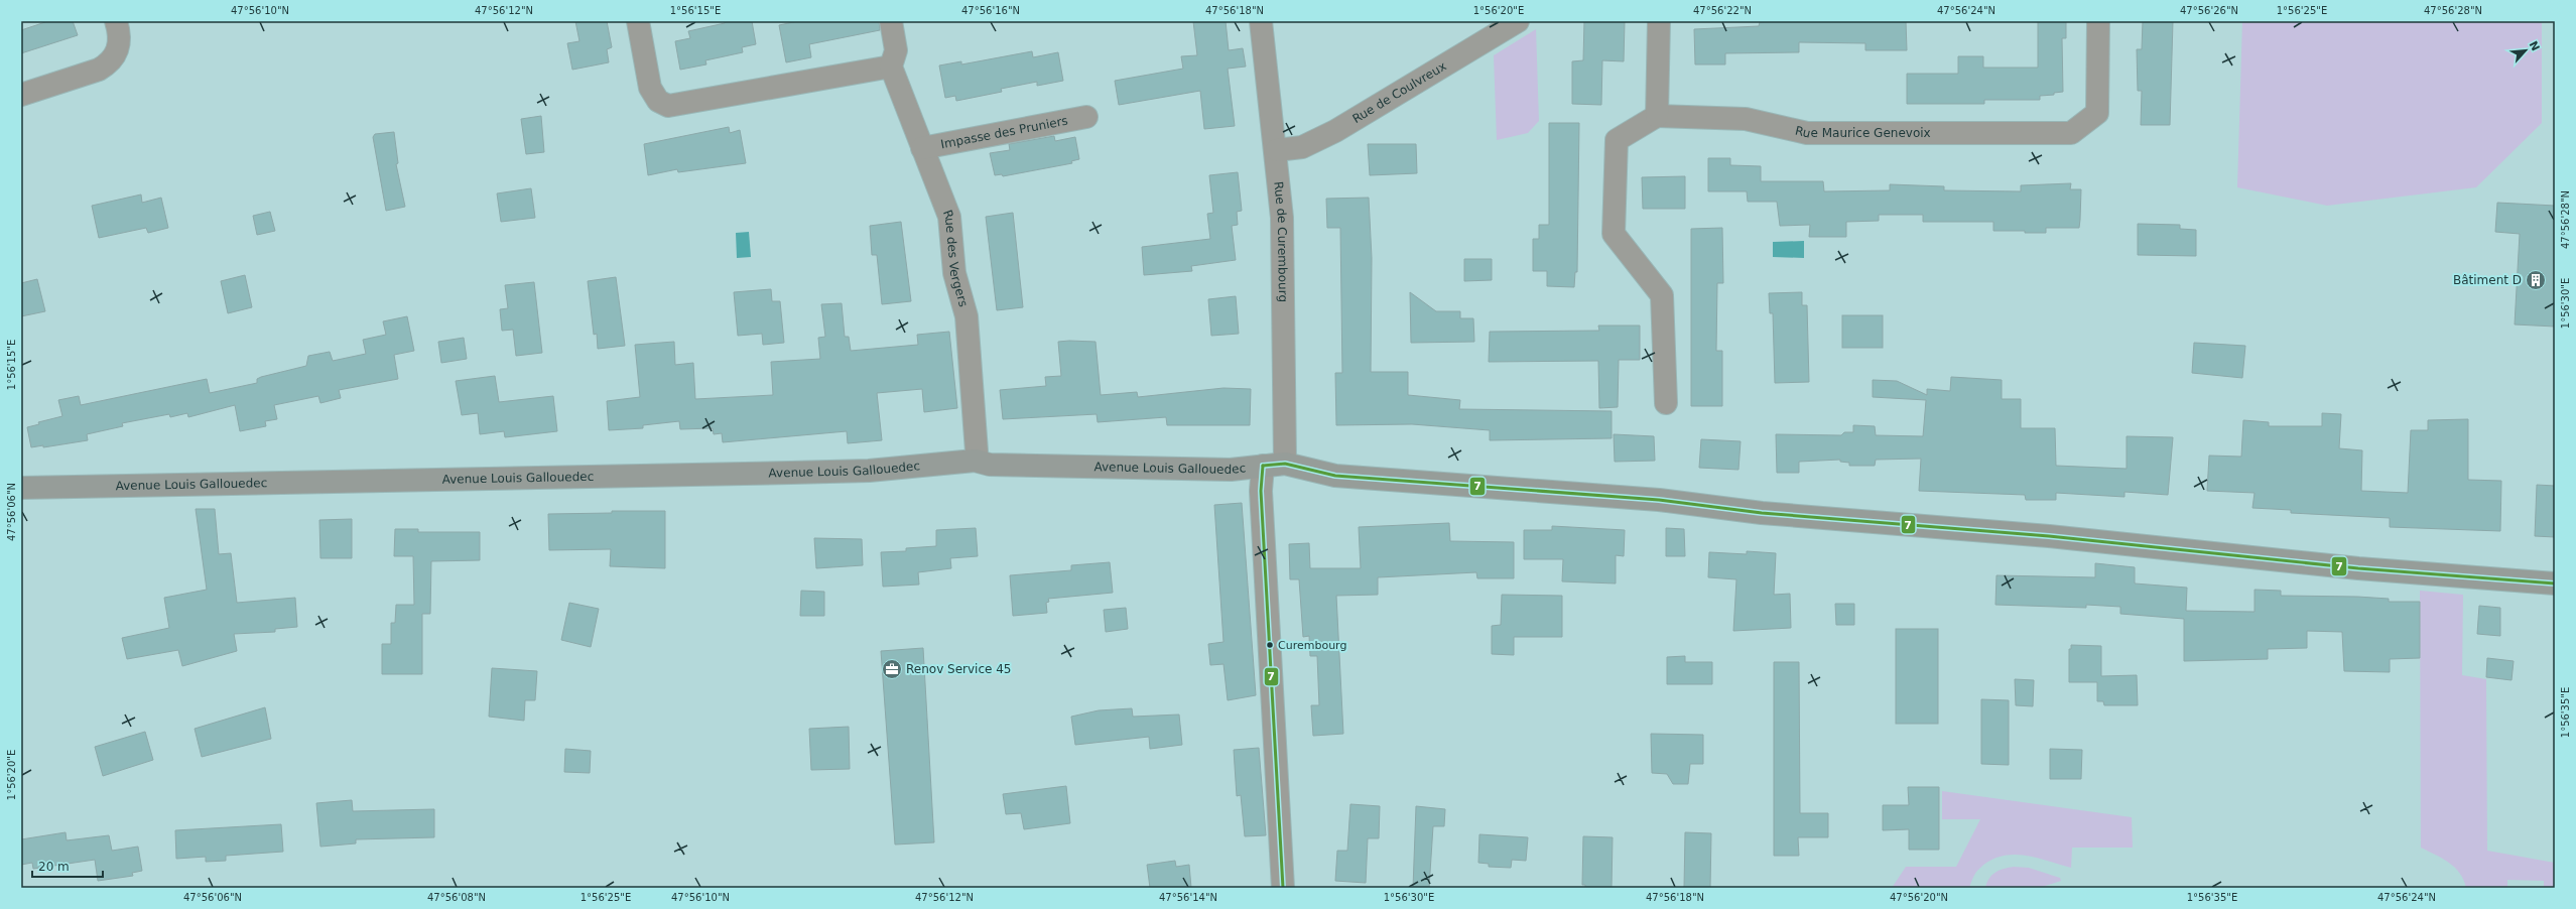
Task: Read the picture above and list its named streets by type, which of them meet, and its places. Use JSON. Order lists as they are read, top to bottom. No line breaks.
{"streets":{"main road":["Avenue Louis Gallouedec"],"street":["Rue de Coulvreux","Rue Maurice Genevoix","Impasse des Pruniers","Rue de Curembourg","Rue des Vergers"]},"crossings":[["Rue de Coulvreux","Rue de Curembourg"],["Impasse des Pruniers","Rue des Vergers"],["Rue de Curembourg","Avenue Louis Gallouedec"],["Rue des Vergers","Avenue Louis Gallouedec"]],"places":{"building":["Bâtiment D"],"other":["Curembourg"],"office":["Renov Service 45"]},"lines":["transit line 7"],"scale_bar":"20 m","north":"top right","coordinates":["47°56'10\"N","47°56'12\"N","1°56'15\"E","47°56'16\"N","47°56'18\"N","1°56'20\"E","47°56'22\"N","47°56'24\"N","47°56'26\"N","1°56'25\"E","47°56'28\"N","1°56'30\"E","47°56'06\"N","1°56'35\"E","47°56'08\"N","47°56'14\"N","47°56'20\"N"]}
